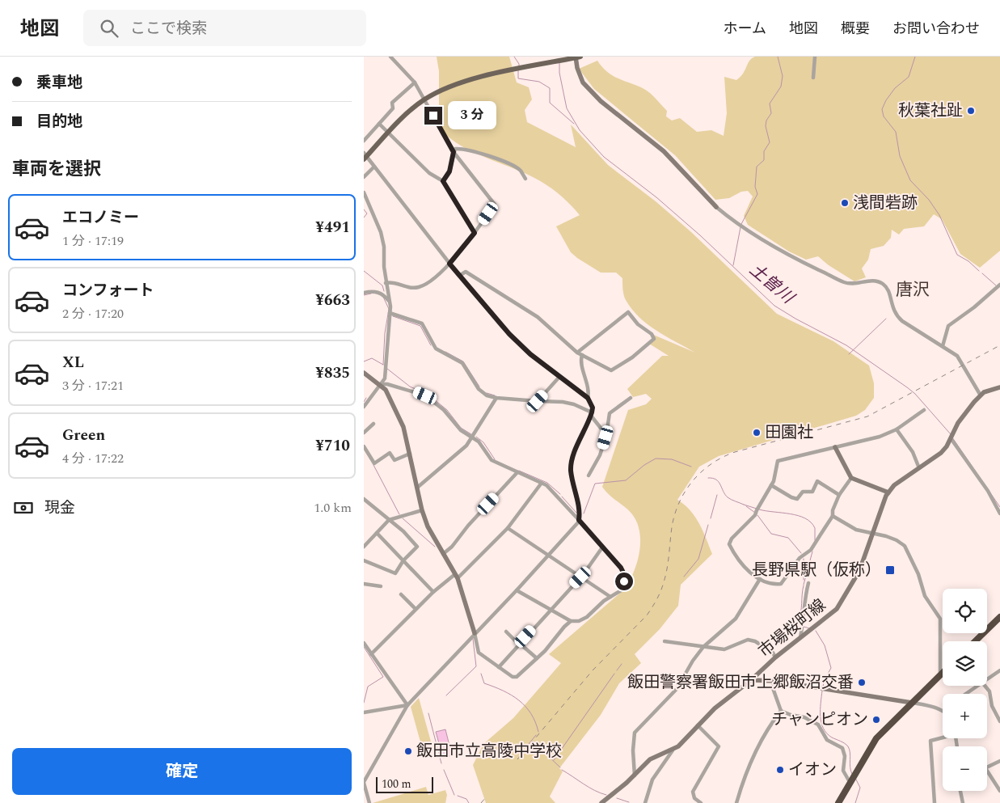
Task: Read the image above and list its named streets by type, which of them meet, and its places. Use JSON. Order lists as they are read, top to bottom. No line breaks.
{"streets":{"street":["市場桜町線"]},"districts":["唐沢"],"water":["土曽川"],"places":{"other":["秋葉社趾","浅間砦跡","田園社","飯田警察署飯田市上郷飯沼交番","チャンピオン","飯田市立高陵中学校","イオン"],"transit":["長野県駅（仮称）"]},"scale_bar":"100 m","page":{"header":"地図","search":"ここで検索","nav":["ホーム","地図","概要","お問い合わせ"],"banner":["乗車地","目的地"],"bubble":"3 分","heading":"車両を選択","list":[{"name":"エコノミー","note":"1 分 · 17:19","value":"¥491"},{"name":"コンフォート","note":"2 分 · 17:20","value":"¥663"},{"name":"XL","note":"3 分 · 17:21","value":"¥835"},{"name":"Green","note":"4 分 · 17:22","value":"¥710"}],"pay":["現金","1.0 km"],"map_buttons":["+","−"],"buttons":"確定","scale":"100 m"}}
